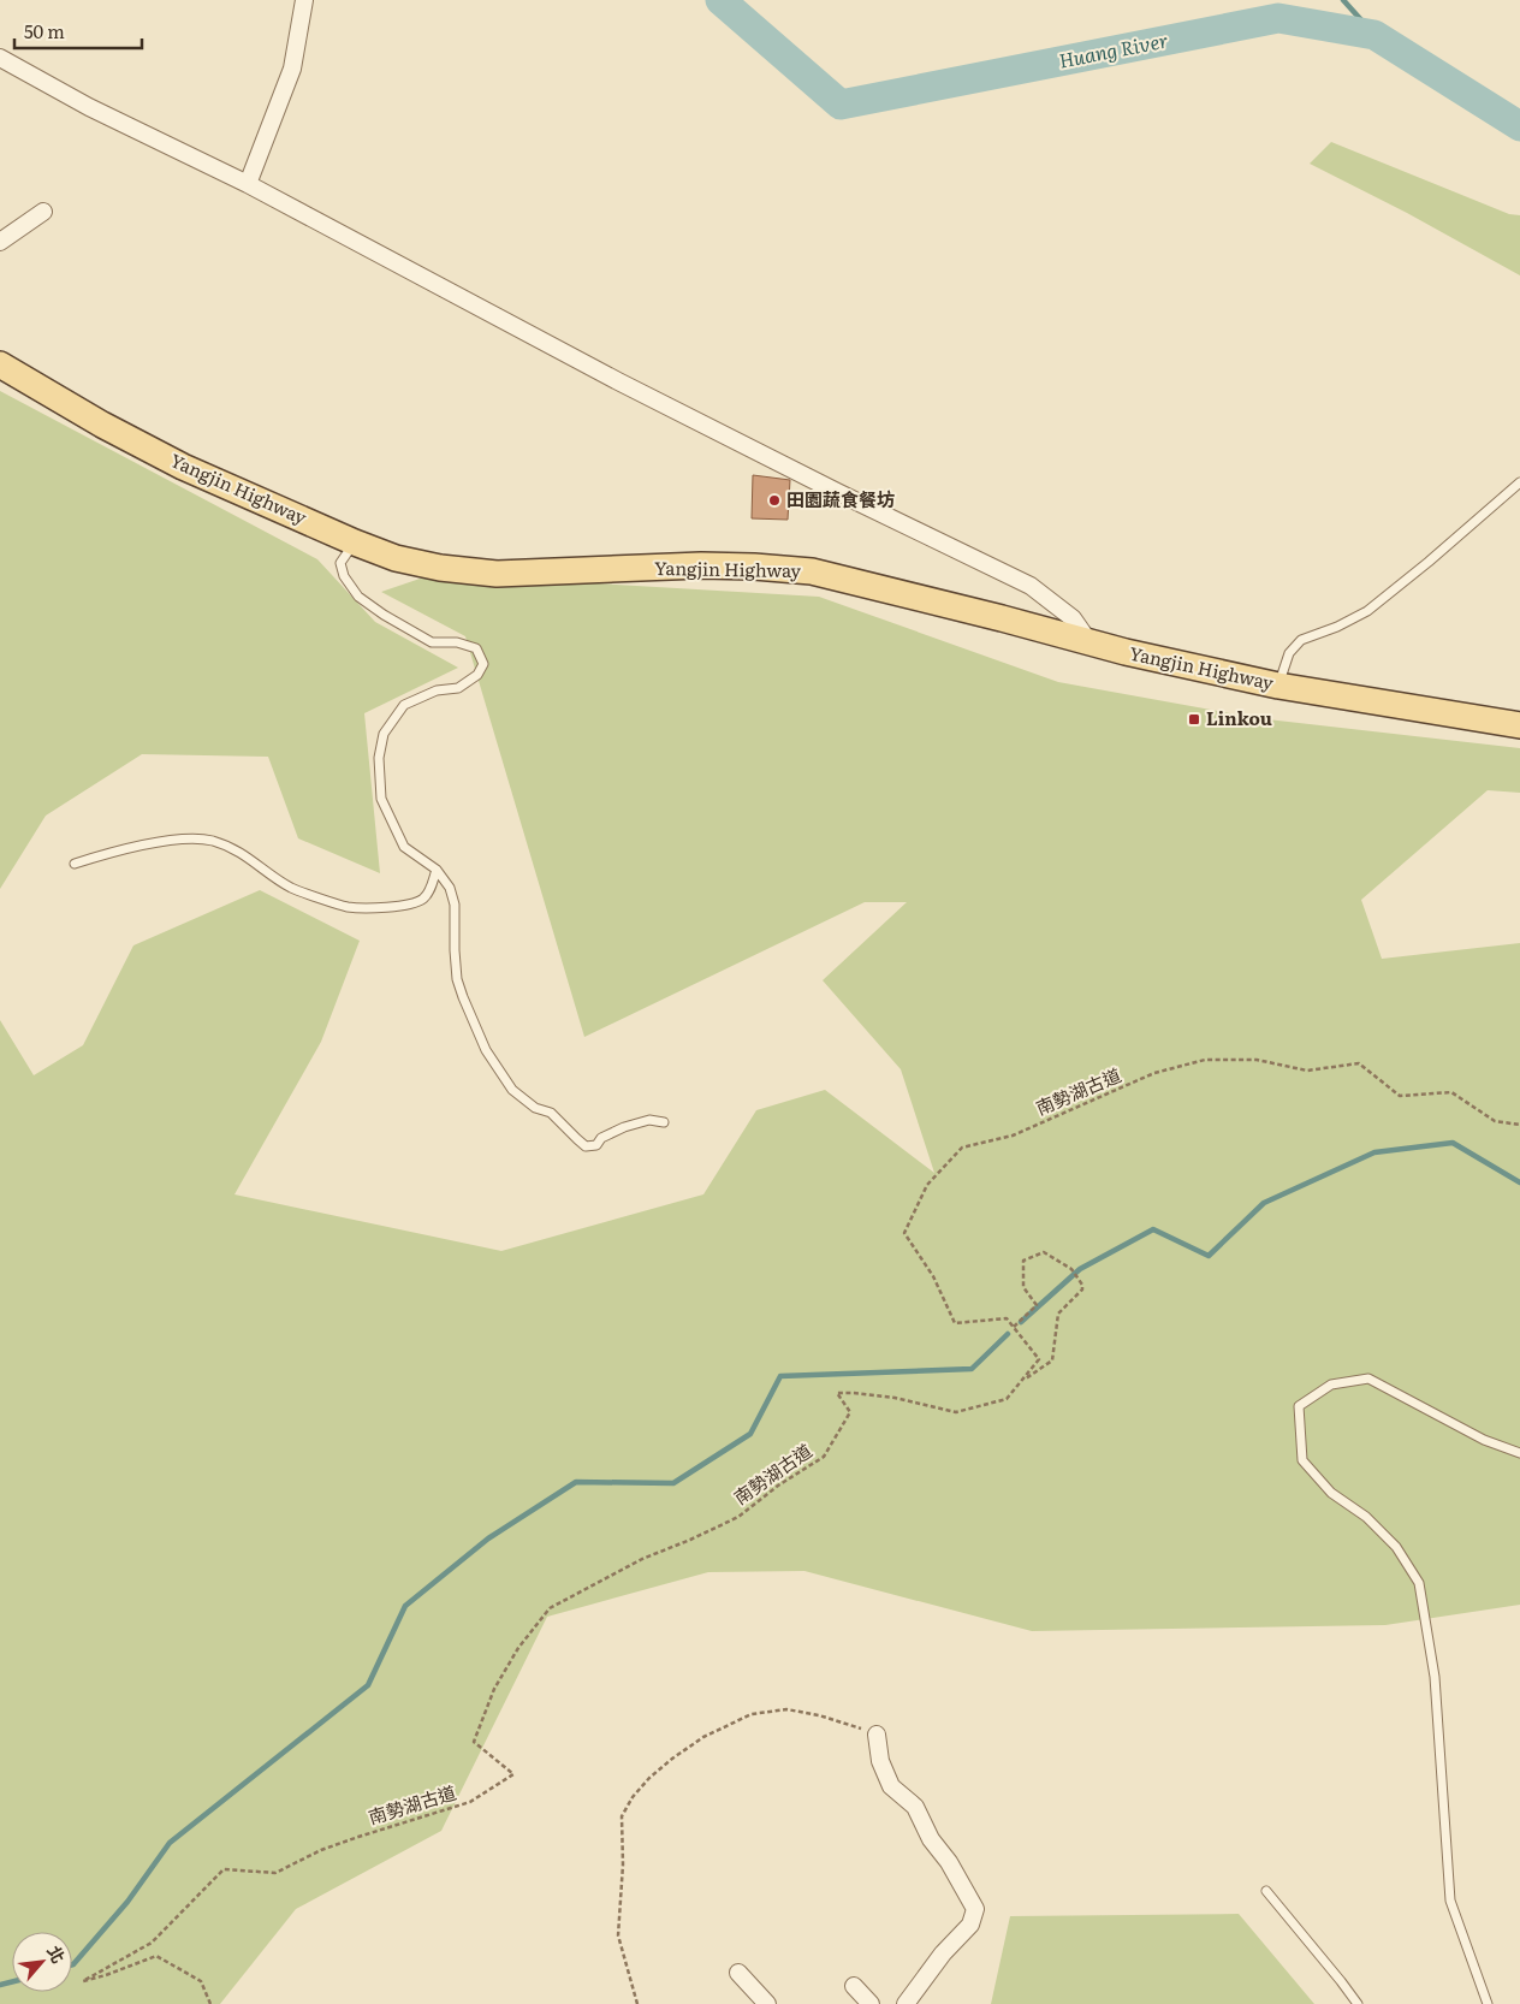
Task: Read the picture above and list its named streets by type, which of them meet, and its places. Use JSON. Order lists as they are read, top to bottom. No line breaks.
{"streets":{"main road":["Yangjin Highway"],"path":["南勢湖古道"]},"water":["Huang River"],"places":{"other":["田園蔬食餐坊"],"transit":["Linkou"]},"scale_bar":"50 m","north":"top right"}
